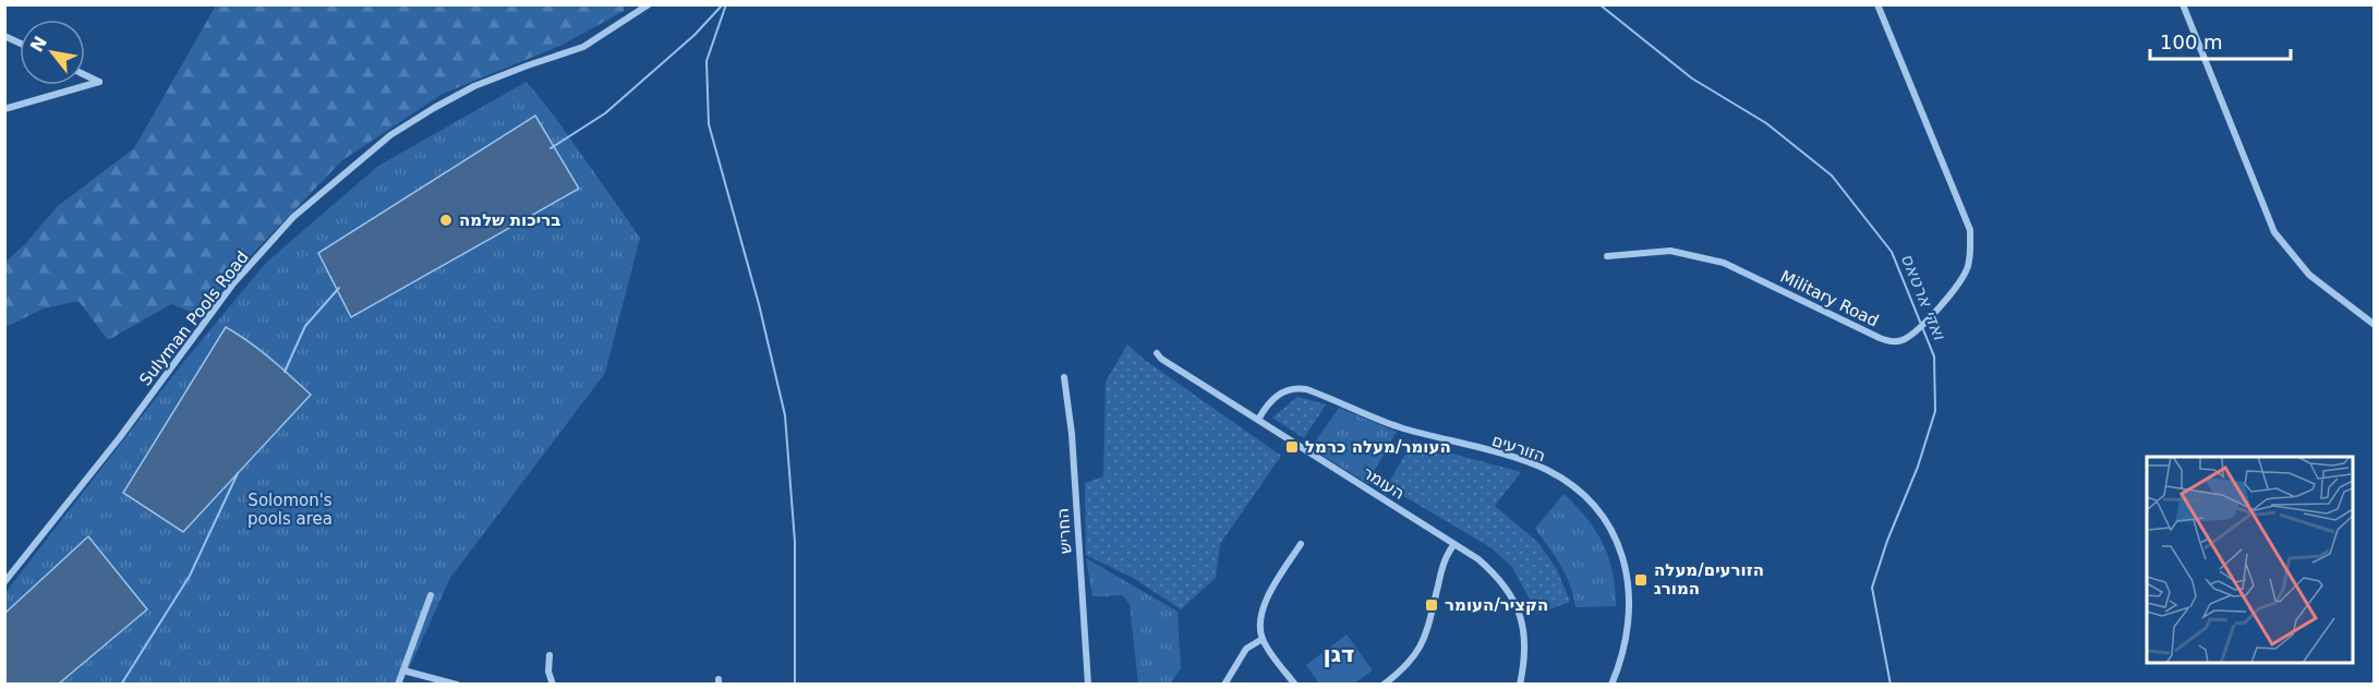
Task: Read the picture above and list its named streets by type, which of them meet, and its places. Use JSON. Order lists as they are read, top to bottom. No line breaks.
{"streets":{"street":["Military Road","Sulyman Pools Road","הזורעים","העומר","החריש"]},"crossings":[["הזורעים","העומר"]],"districts":["דגן"],"water":["ואדי ארטאס"],"parks":["Solomon's pools area"],"places":{"other":["בריכות שלמה"],"transit":["העומר/מעלה כרמל","הזורעים/מעלה המורג","הקציר/העומר"]},"scale_bar":"100 m","north":"top left"}
